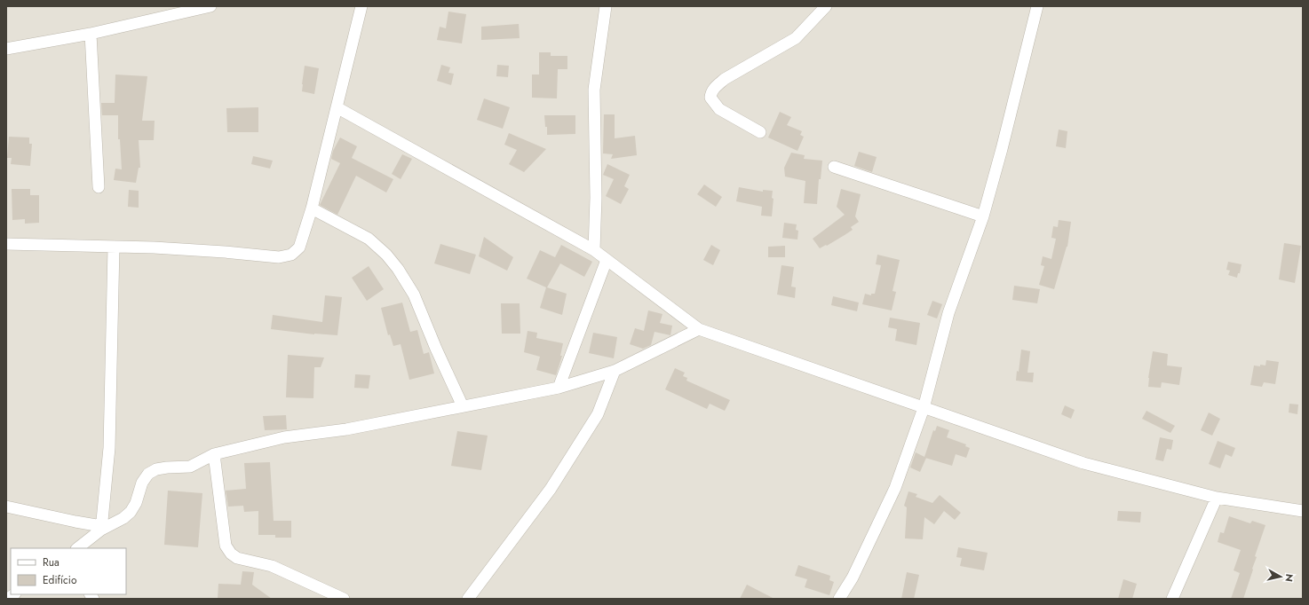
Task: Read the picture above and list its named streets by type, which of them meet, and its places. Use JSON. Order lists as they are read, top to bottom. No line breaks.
{"legend":["Rua","Edifício"],"north":"right"}
